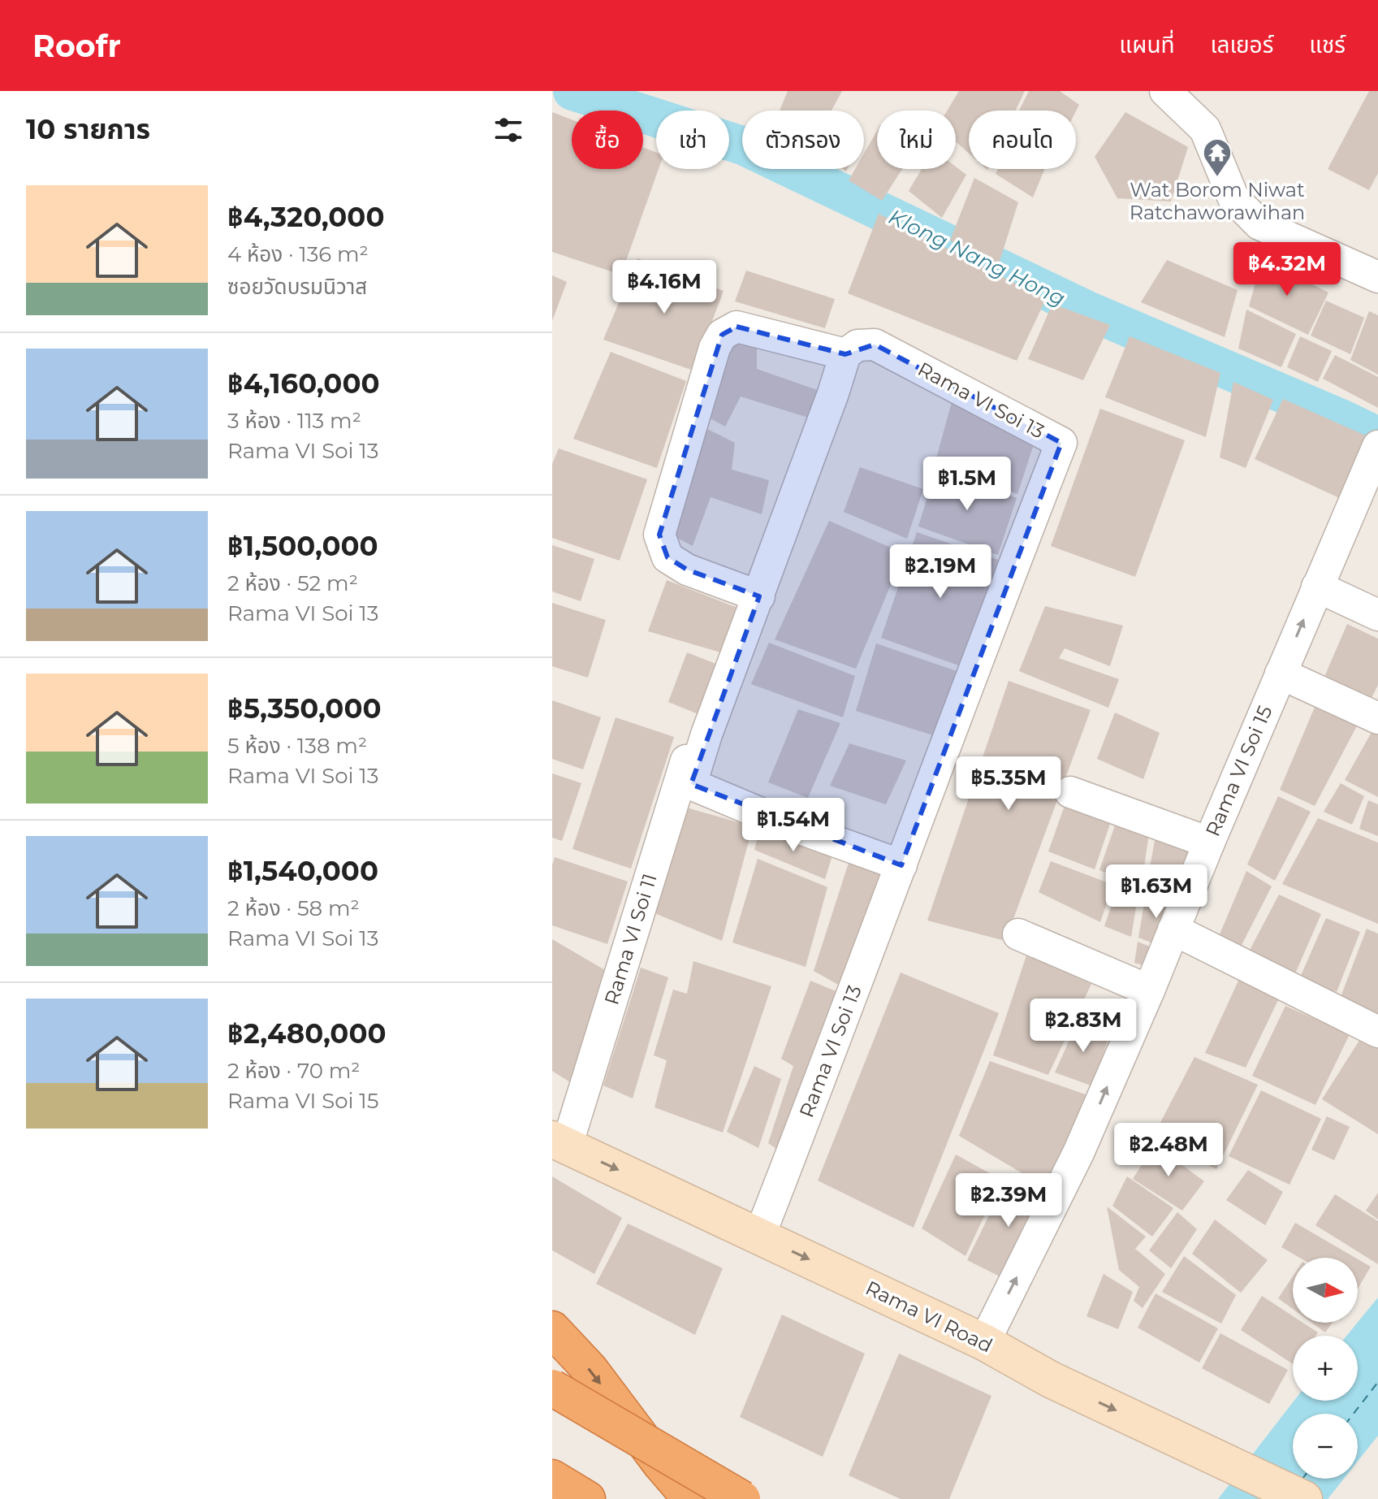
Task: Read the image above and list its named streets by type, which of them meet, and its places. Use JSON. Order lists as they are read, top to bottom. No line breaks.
{"streets":{"main road":["Rama VI Road"],"street":["Rama VI Soi 13","Rama VI Soi 15","Rama VI Soi 11"]},"crossings":[["Rama VI Soi 13","Rama VI Road"],["Rama VI Soi 15","Rama VI Road"],["Rama VI Soi 11","Rama VI Road"]],"one_way":["Rama VI Soi 15","Rama VI Road"],"water":["Klong Nang Hong"],"places":{"temple":["Wat Borom Niwat Ratchaworawihan"]},"north":"right","page":{"header":"Roofr","nav":["แผนที่","เลเยอร์","แชร์"],"heading":"10 รายการ","chip":["ซื้อ","เช่า","ตัวกรอง","ใหม่","คอนโด"],"list":[{"name":"฿4,320,000","note":"4 ห้อง · 136 m² · ซอยวัดบรมนิวาส"},{"name":"฿4,160,000","note":"3 ห้อง · 113 m² · Rama VI Soi 13"},{"name":"฿1,500,000","note":"2 ห้อง · 52 m² · Rama VI Soi 13"},{"name":"฿5,350,000","note":"5 ห้อง · 138 m² · Rama VI Soi 13"},{"name":"฿1,540,000","note":"2 ห้อง · 58 m² · Rama VI Soi 13"},{"name":"฿2,480,000","note":"2 ห้อง · 70 m² · Rama VI Soi 15"}],"price":["฿4.32M","฿4.16M","฿1.5M","฿2.19M","฿5.35M","฿1.54M","฿1.63M","฿2.83M","฿2.48M","฿2.39M"],"map_buttons":["+","−"]}}
